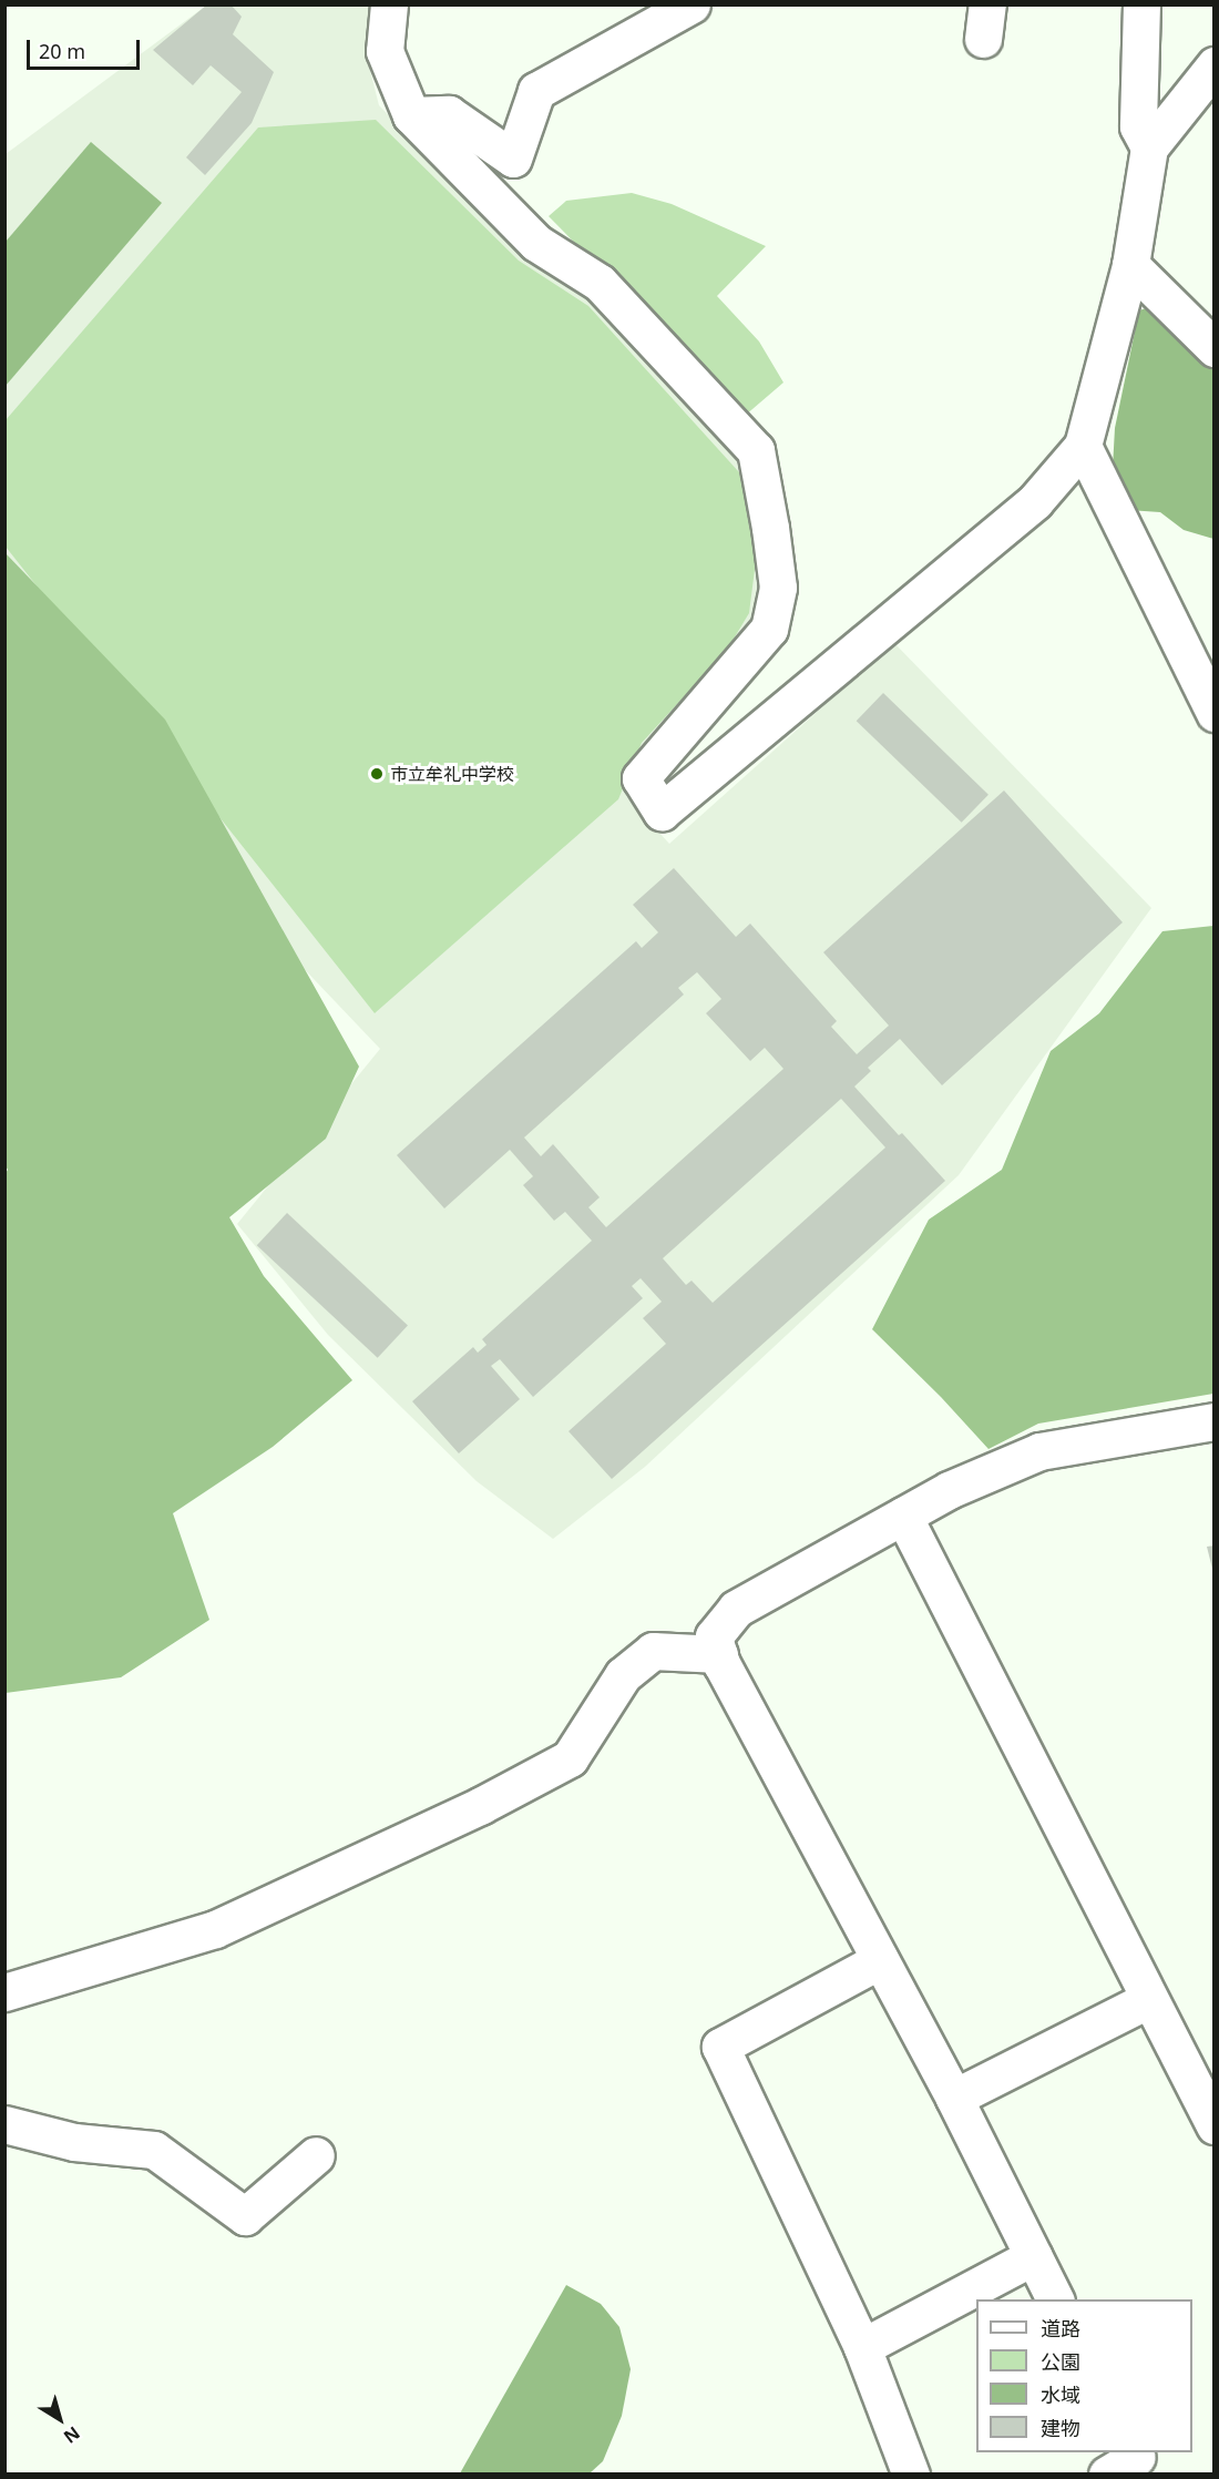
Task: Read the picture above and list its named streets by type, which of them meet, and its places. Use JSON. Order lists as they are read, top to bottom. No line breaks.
{"places":["市立牟礼中学校"],"legend":["道路","公園","水域","建物"],"scale_bar":"20 m","north":"bottom right"}
